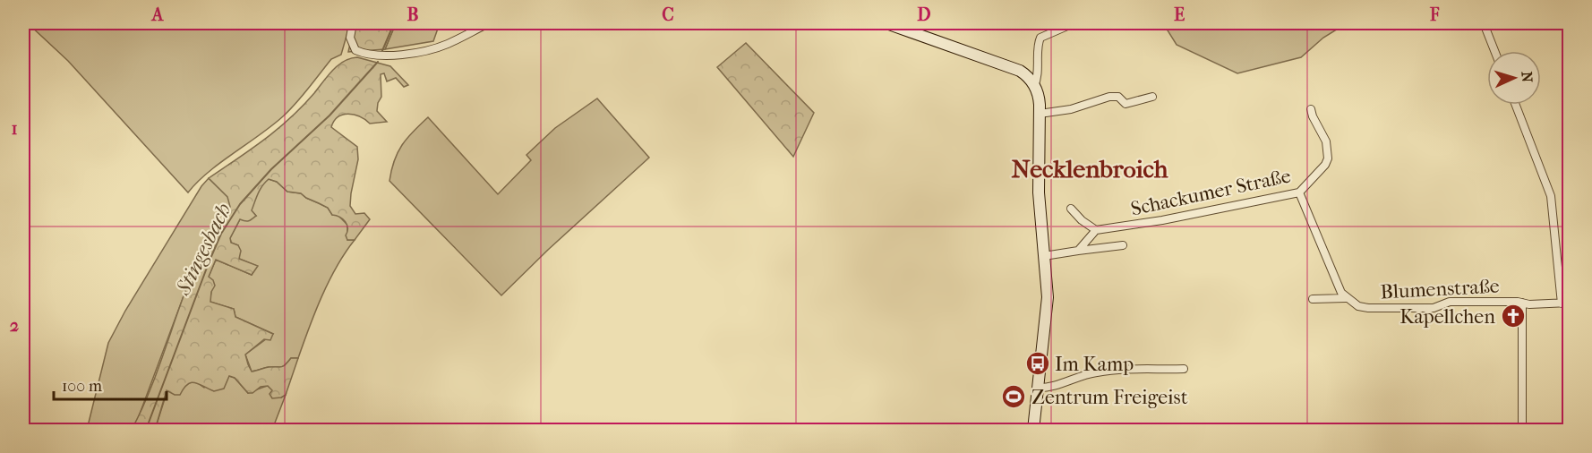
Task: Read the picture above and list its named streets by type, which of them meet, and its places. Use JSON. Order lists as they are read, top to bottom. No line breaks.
{"streets":{"street":["Schackumer Straße","Blumenstraße"]},"districts":["Necklenbroich"],"water":["Stingesbach"],"places":{"church":["Kapellchen"],"bus stop":["Im Kamp"],"sports":["Zentrum Freigeist"]},"scale_bar":"100 m","north":"right","grid":{"columns":["A","B","C","D","E","F"],"rows":["1","2"]}}
